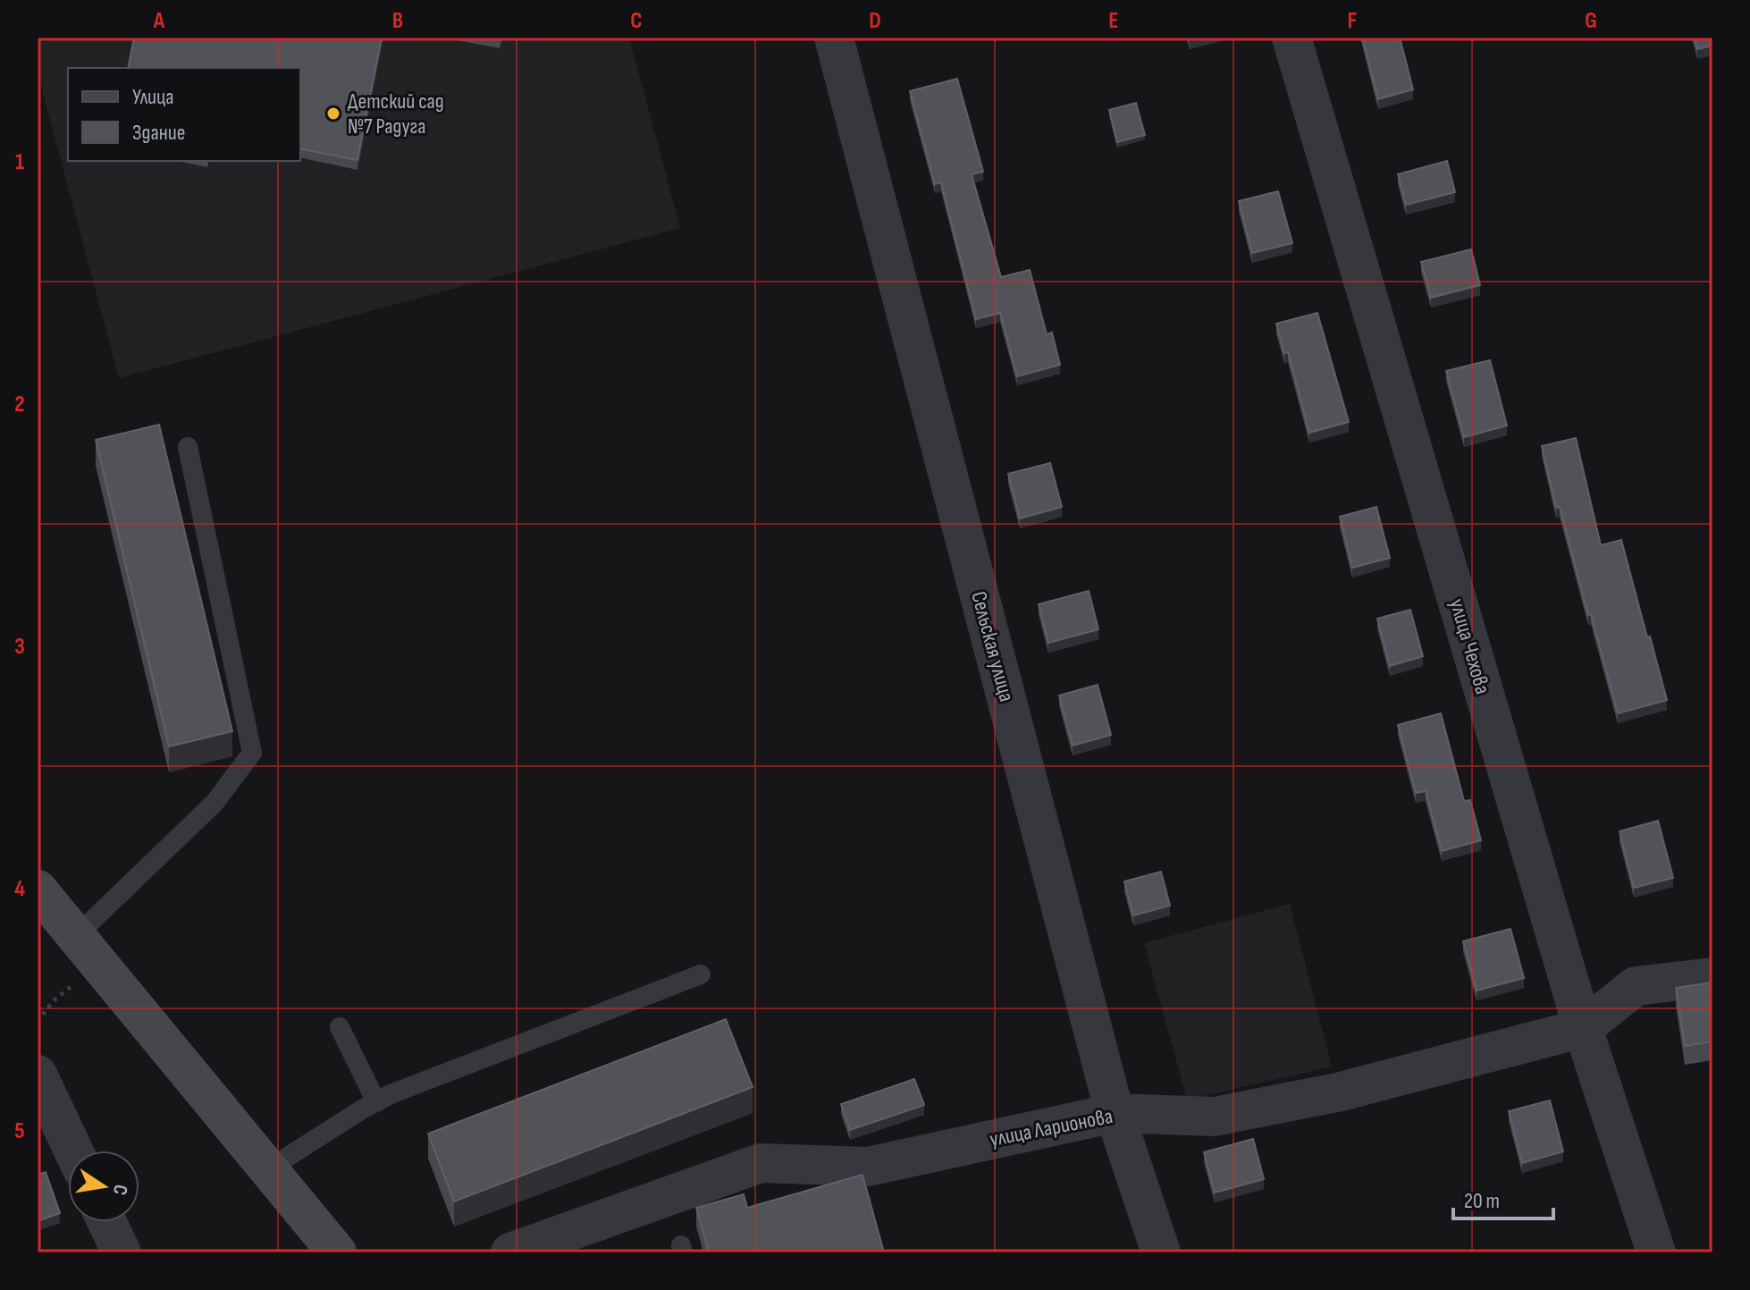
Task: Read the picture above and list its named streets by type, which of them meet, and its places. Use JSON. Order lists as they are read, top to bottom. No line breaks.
{"streets":{"street":["Сельская улица","улица Чехова","улица Ларионова"]},"crossings":[["Сельская улица","улица Ларионова"],["улица Чехова","улица Ларионова"]],"places":["Детский сад №7 Радуга"],"legend":["Улица","Здание"],"scale_bar":"20 m","north":"right","grid":{"columns":["A","B","C","D","E","F","G"],"rows":["1","2","3","4","5"]}}
